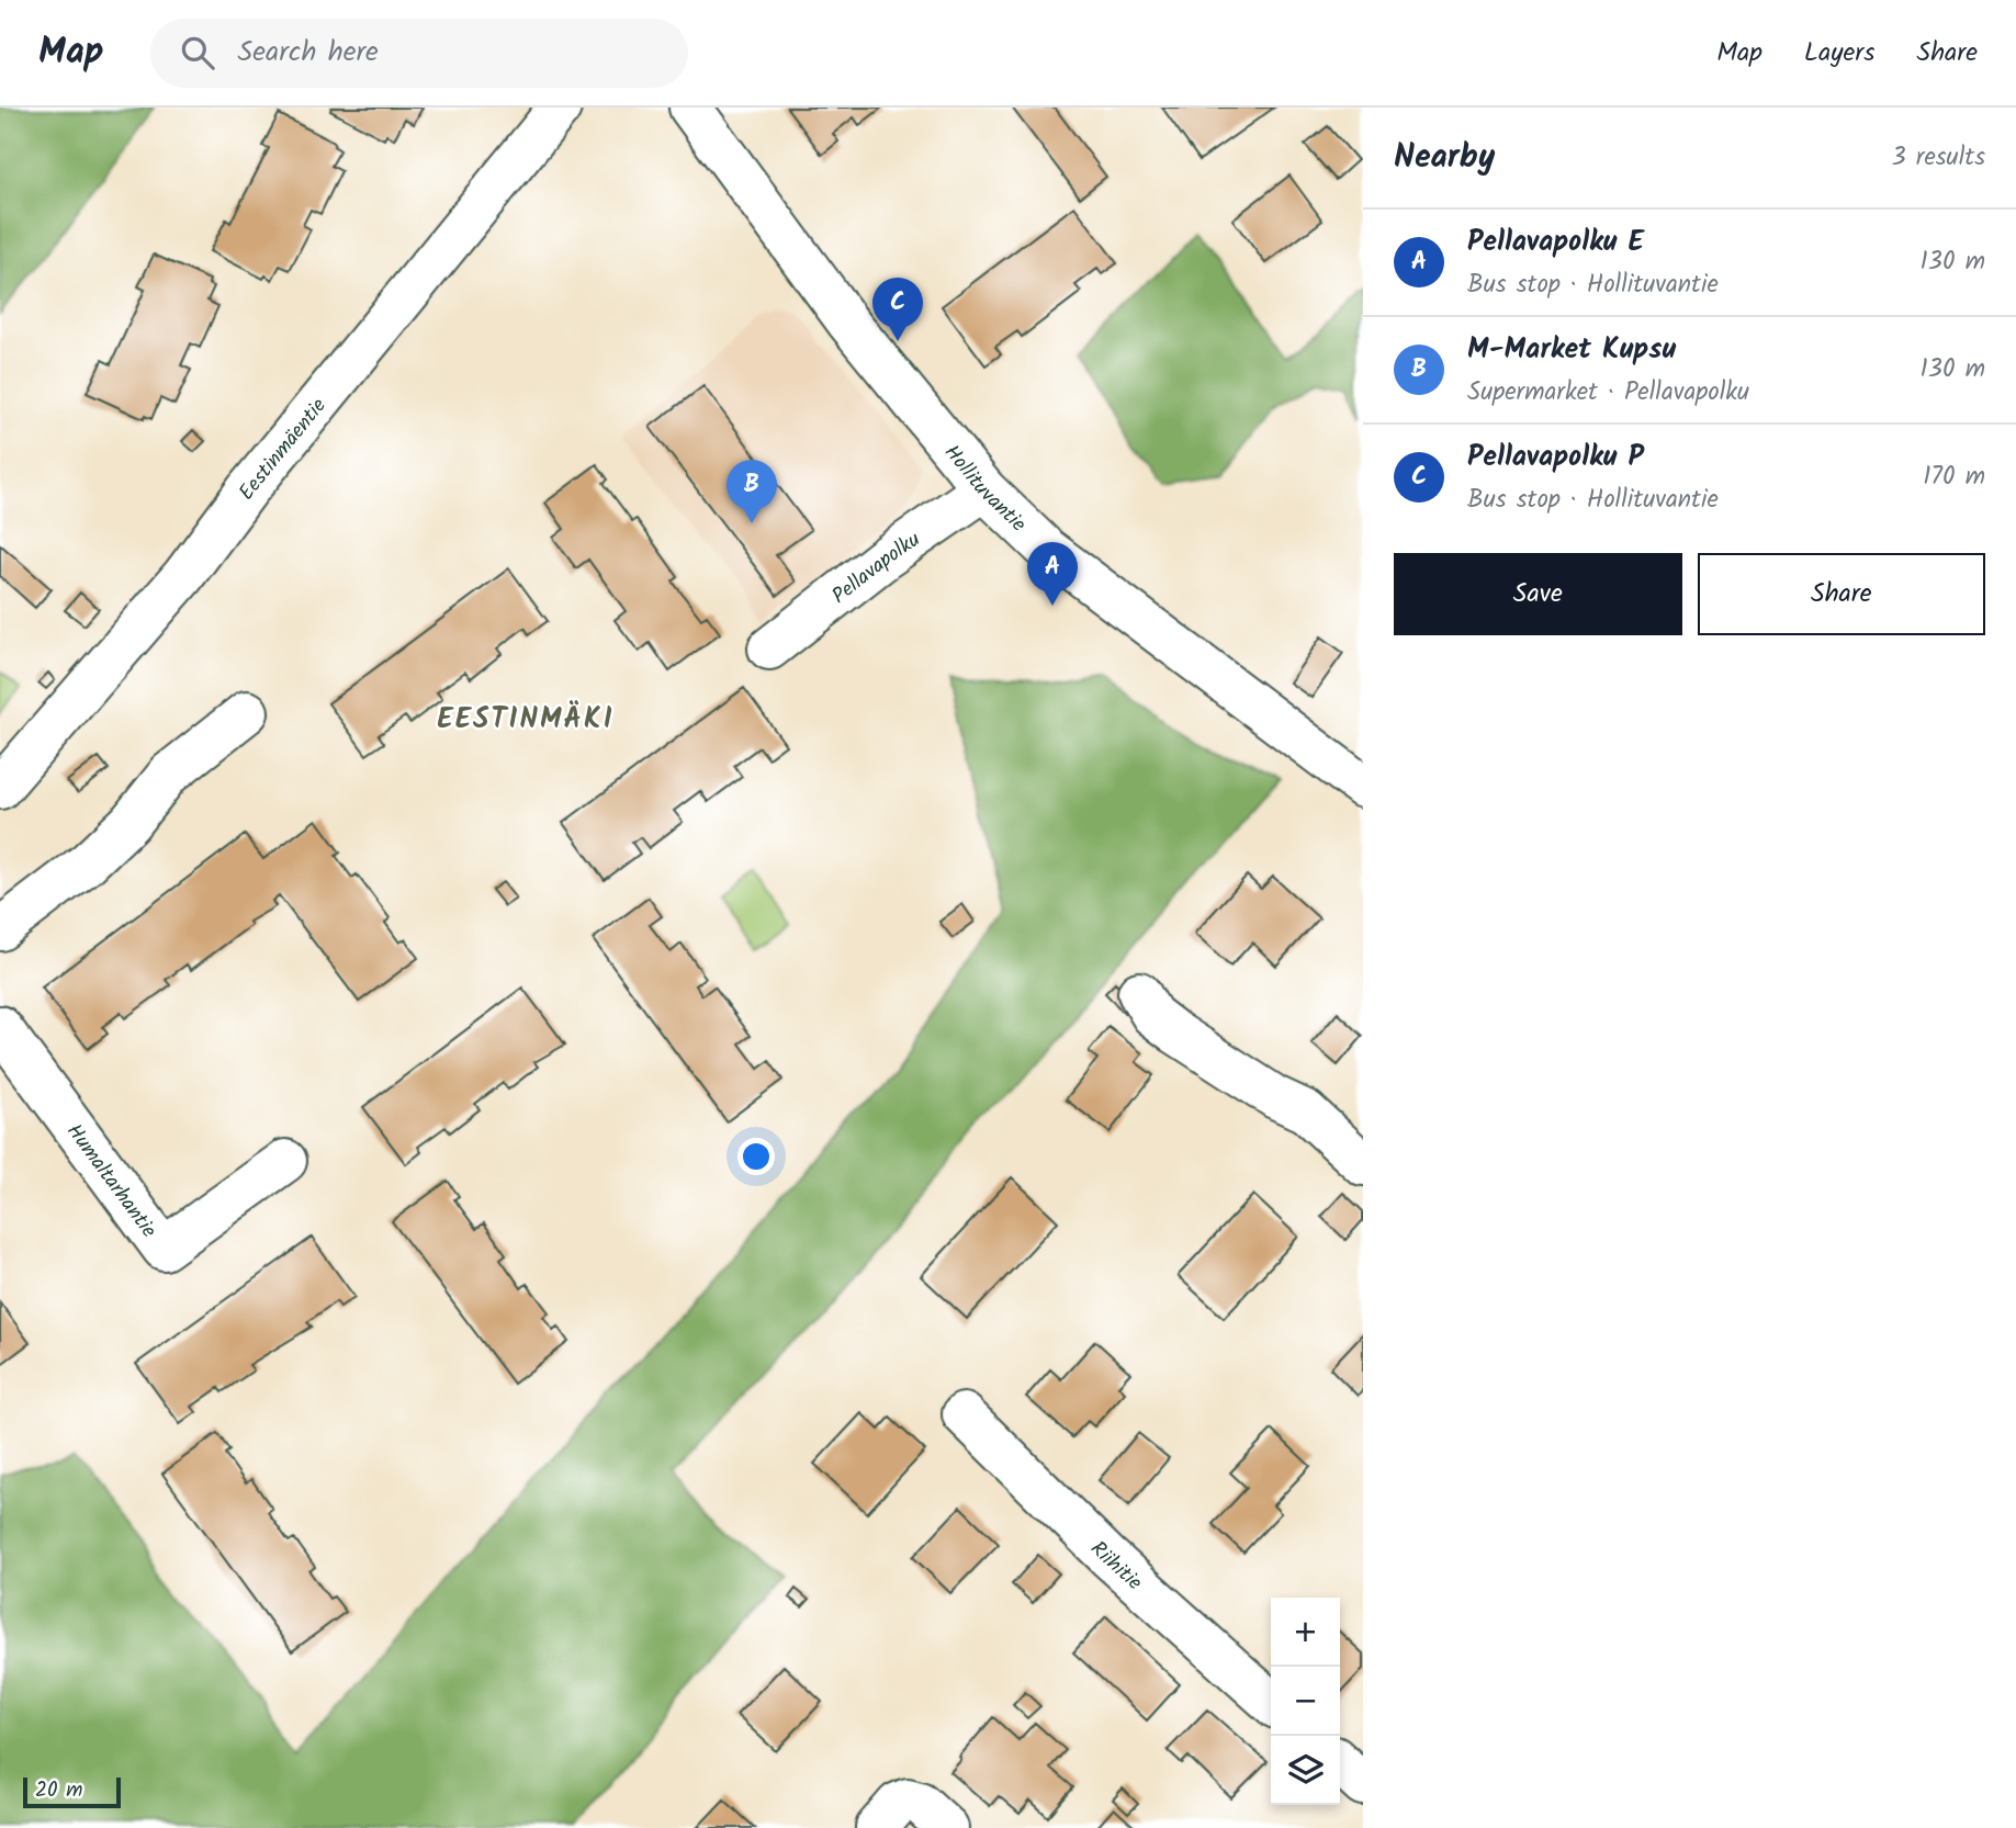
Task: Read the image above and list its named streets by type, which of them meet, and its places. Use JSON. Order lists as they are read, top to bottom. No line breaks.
{"streets":{"street":["Eestinmäentie","Hollituvantie","Pellavapolku","Humaltarhantie","Riihitie"]},"crossings":[["Hollituvantie","Pellavapolku"]],"districts":["EESTINMÄKI"],"scale_bar":"20 m","page":{"header":"Map","search":"Search here","nav":["Map","Layers","Share"],"heading":["Nearby","3 results"],"list":[{"mark":"A","name":"Pellavapolku E","note":"Bus stop · Hollituvantie","value":"130 m"},{"mark":"B","name":"M-Market Kupsu","note":"Supermarket · Pellavapolku","value":"130 m"},{"mark":"C","name":"Pellavapolku P","note":"Bus stop · Hollituvantie","value":"170 m"}],"pins":["C","B","A"],"buttons":["Save","Share"],"map_buttons":["+","−"],"scale":"20 m"}}
